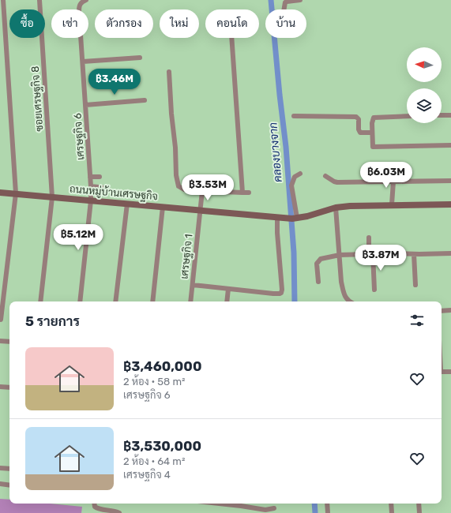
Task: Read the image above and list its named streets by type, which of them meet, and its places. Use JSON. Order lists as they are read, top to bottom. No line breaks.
{"streets":{"street":["ซอยเศรษฐกิจ 8","เศรษฐกิจ 6","ถนนหมู่บ้านเศรษฐกิจ","เศรษฐกิจ 1"]},"crossings":[["ซอยเศรษฐกิจ 8","ถนนหมู่บ้านเศรษฐกิจ"],["เศรษฐกิจ 6","ถนนหมู่บ้านเศรษฐกิจ"],["ถนนหมู่บ้านเศรษฐกิจ","เศรษฐกิจ 1"]],"water":["คลองบางจาก"],"north":"left","page":{"chip":["ซื้อ","เช่า","ตัวกรอง","ใหม่","คอนโด","บ้าน"],"price":["฿3.46M","฿6.03M","฿3.53M","฿5.12M","฿3.87M"],"heading":"5 รายการ","list":[{"name":"฿3,460,000","note":"2 ห้อง · 58 m² · เศรษฐกิจ 6"},{"name":"฿3,530,000","note":"2 ห้อง · 64 m² · เศรษฐกิจ 4"}]}}
